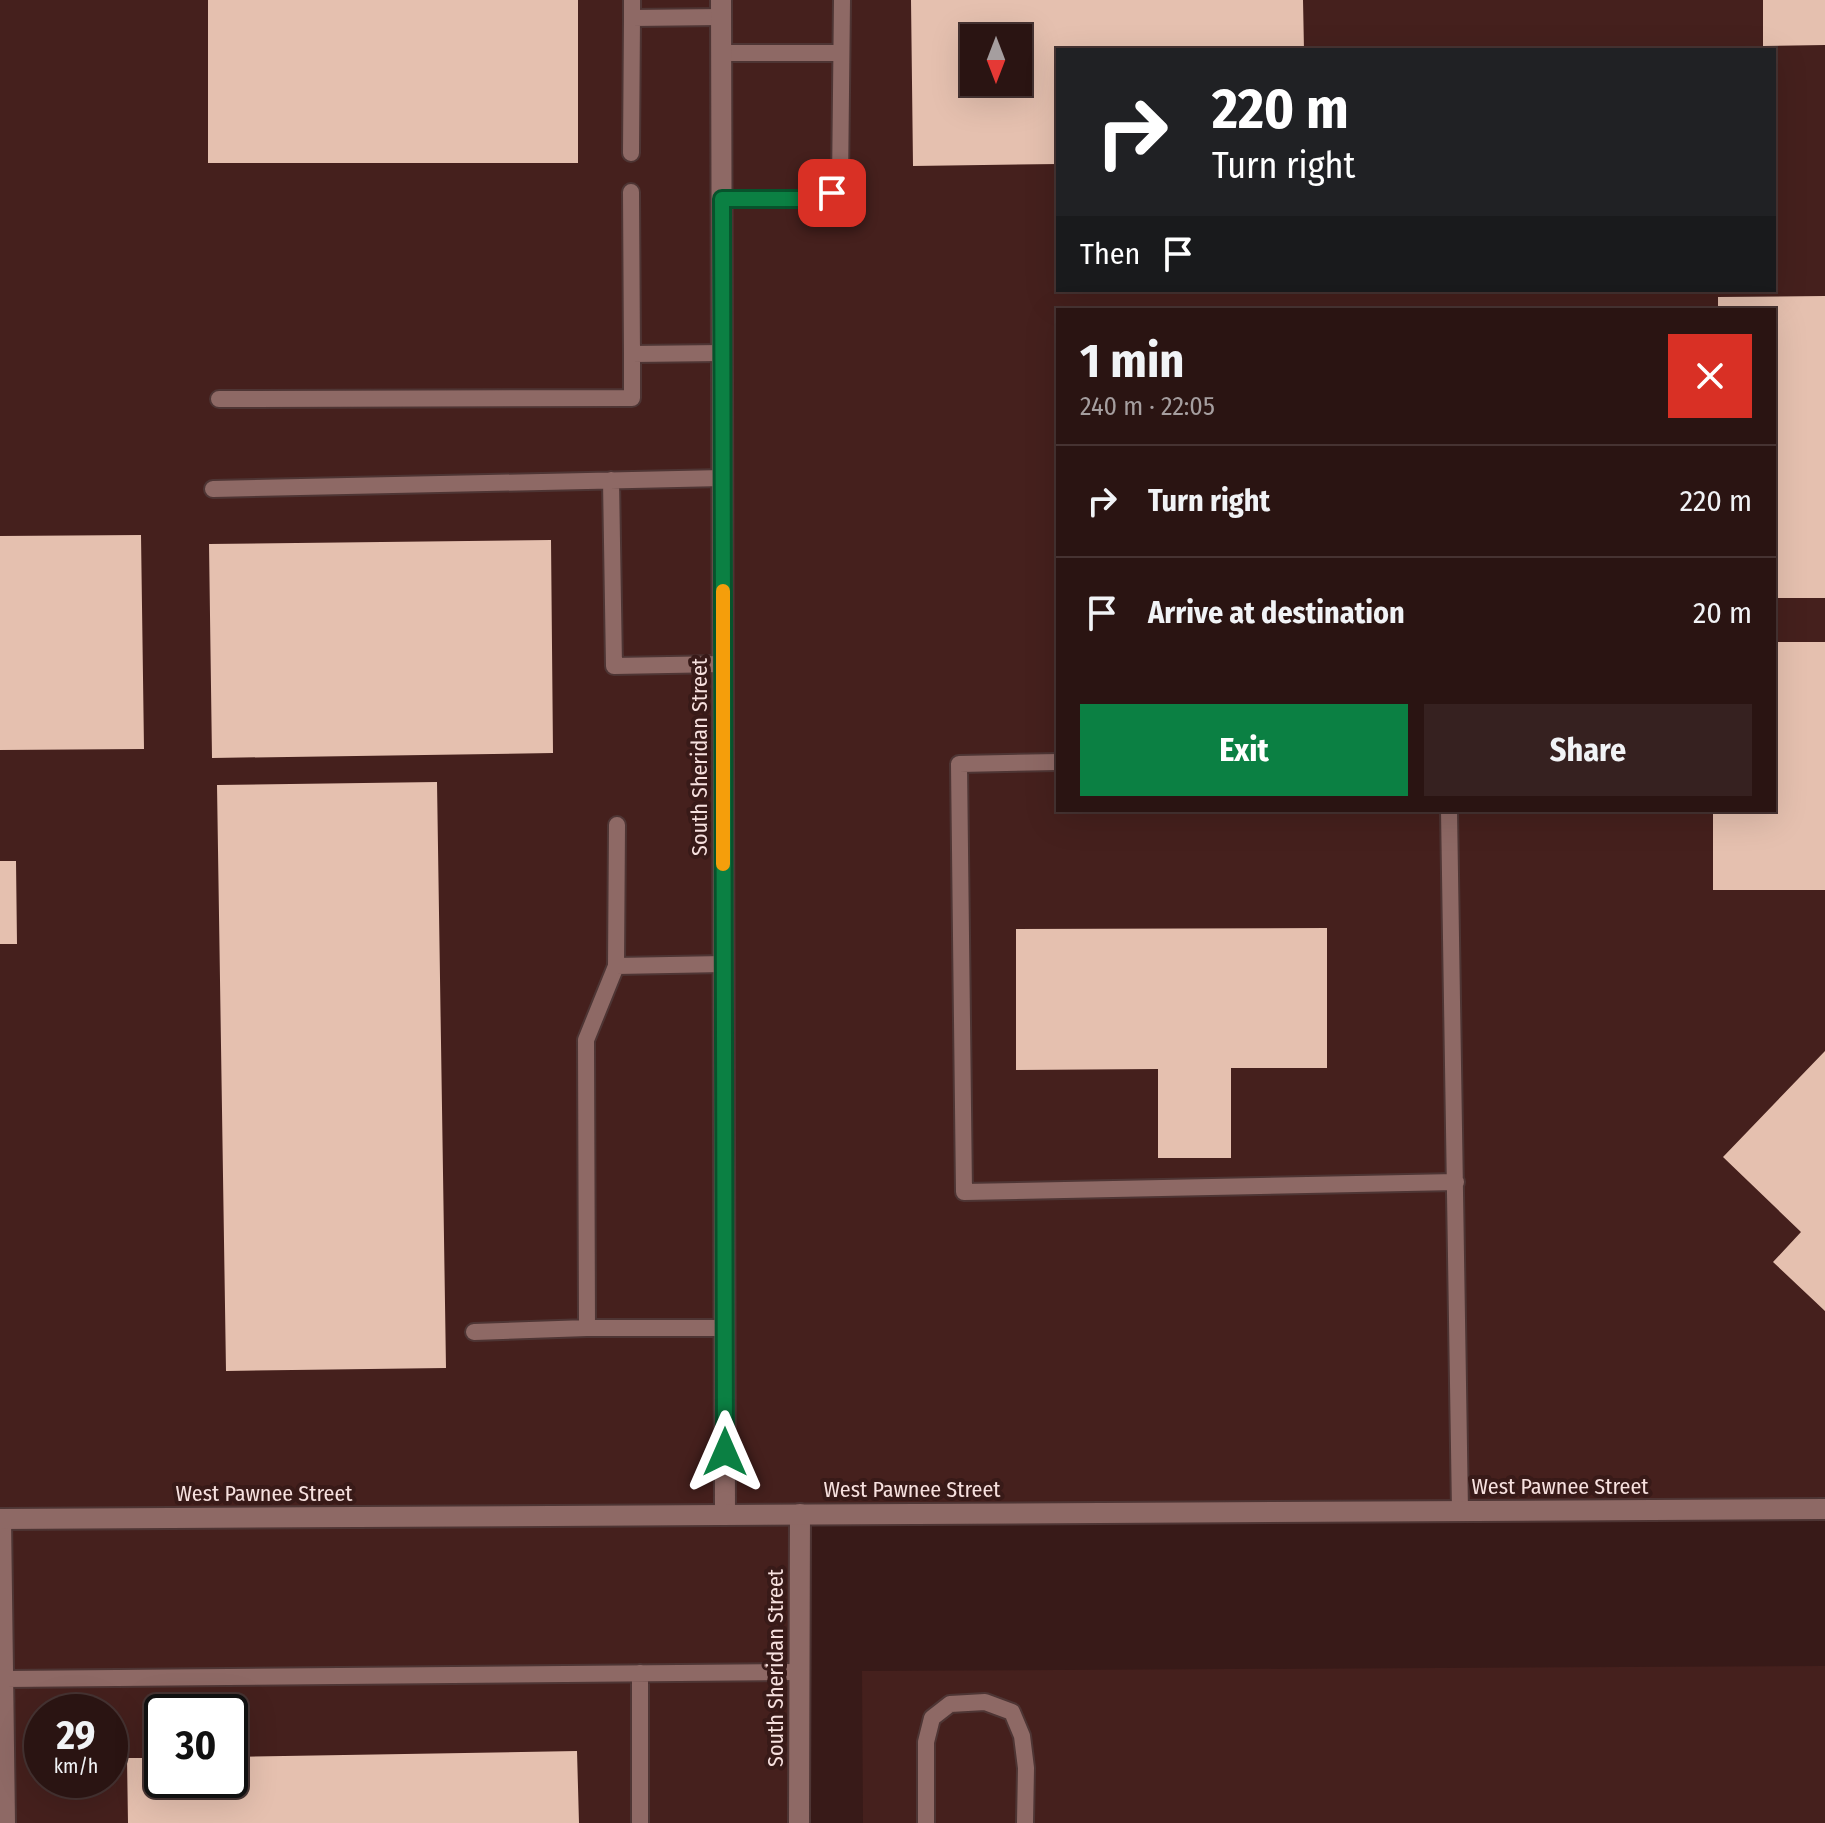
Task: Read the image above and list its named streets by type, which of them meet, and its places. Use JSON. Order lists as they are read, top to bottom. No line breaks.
{"streets":{"street":["South Sheridan Street","West Pawnee Street"]},"crossings":[["South Sheridan Street","West Pawnee Street"]],"north":"bottom","page":{"turn":["220 m","Turn right"],"then":"Then","heading":["1 min","240 m · 22:05"],"list":[{"name":"Turn right","value":"220 m"},{"name":"Arrive at destination","value":"20 m"}],"buttons":["Exit","Share"],"speed":"29 km/h","limit":"30"}}
